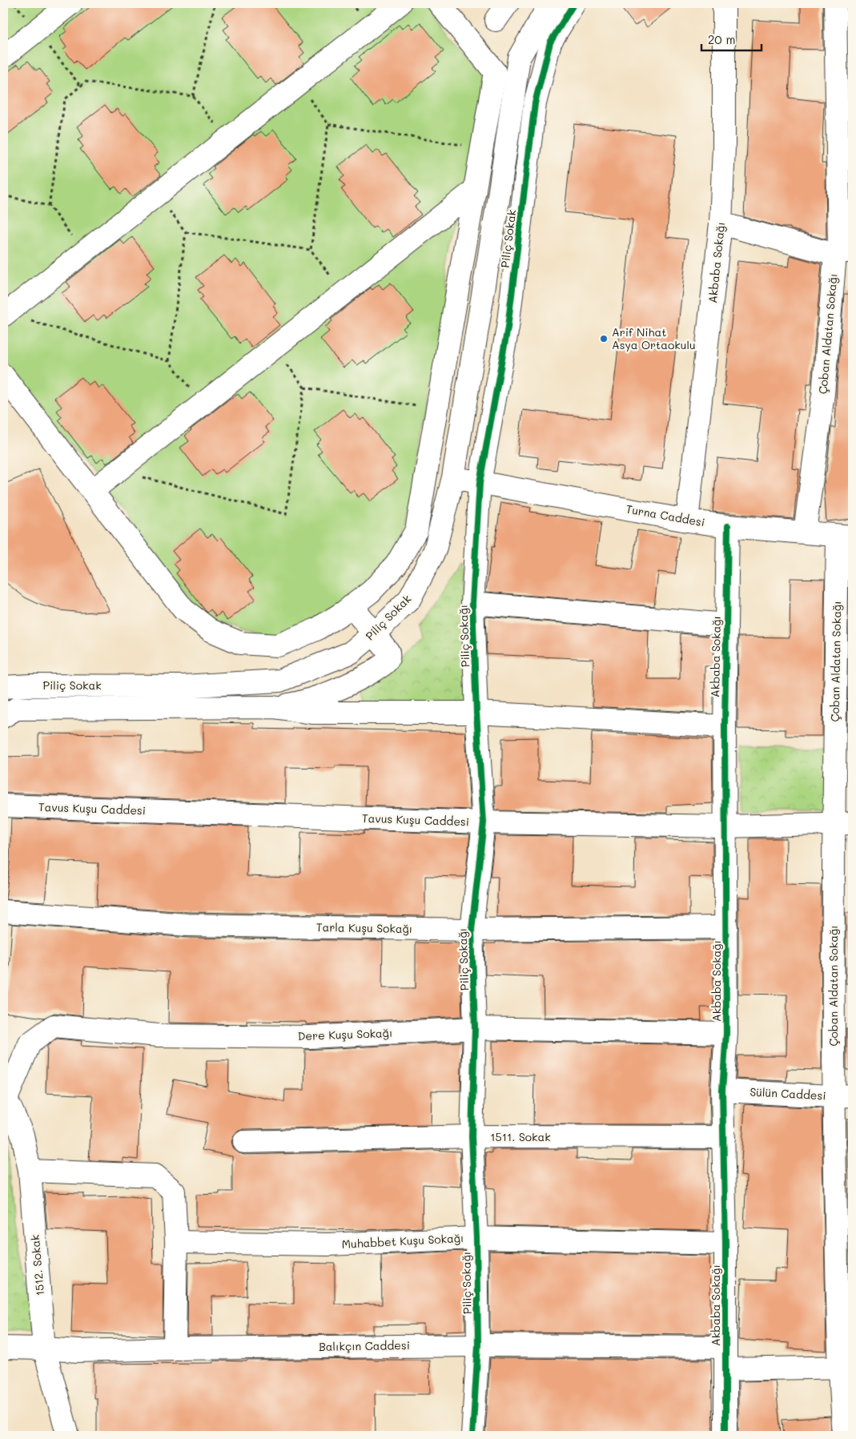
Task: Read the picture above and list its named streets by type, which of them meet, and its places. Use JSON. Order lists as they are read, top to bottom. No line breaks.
{"streets":{"street":["Piliç Sokak","Akbaba Sokağı","Çoban Aldatan Sokağı","Turna Caddesi","Piliç Sokağı","Tavus Kuşu Caddesi","Tarla Kuşu Sokağı","Dere Kuşu Sokağı","Sülün Caddesi","1511. Sokak","Muhabbet Kuşu Sokağı","1512. Sokak","Balıkçın Caddesi"]},"crossings":[["Piliç Sokak","Turna Caddesi"],["Piliç Sokak","Piliç Sokağı"],["Akbaba Sokağı","Turna Caddesi"],["Akbaba Sokağı","Tavus Kuşu Caddesi"],["Akbaba Sokağı","Tarla Kuşu Sokağı"],["Akbaba Sokağı","Dere Kuşu Sokağı"],["Akbaba Sokağı","Sülün Caddesi"],["Akbaba Sokağı","1511. Sokak"],["Akbaba Sokağı","Muhabbet Kuşu Sokağı"],["Akbaba Sokağı","Balıkçın Caddesi"],["Çoban Aldatan Sokağı","Turna Caddesi"],["Çoban Aldatan Sokağı","Tavus Kuşu Caddesi"],["Çoban Aldatan Sokağı","Sülün Caddesi"],["Turna Caddesi","Piliç Sokağı"],["Piliç Sokağı","Tavus Kuşu Caddesi"],["Piliç Sokağı","Tarla Kuşu Sokağı"],["Piliç Sokağı","Dere Kuşu Sokağı"],["Piliç Sokağı","1511. Sokak"],["Piliç Sokağı","Muhabbet Kuşu Sokağı"],["Piliç Sokağı","Balıkçın Caddesi"],["Dere Kuşu Sokağı","1512. Sokak"],["1512. Sokak","Balıkçın Caddesi"]],"places":["Arif Nihat Asya Ortaokulu"],"scale_bar":"20 m"}
